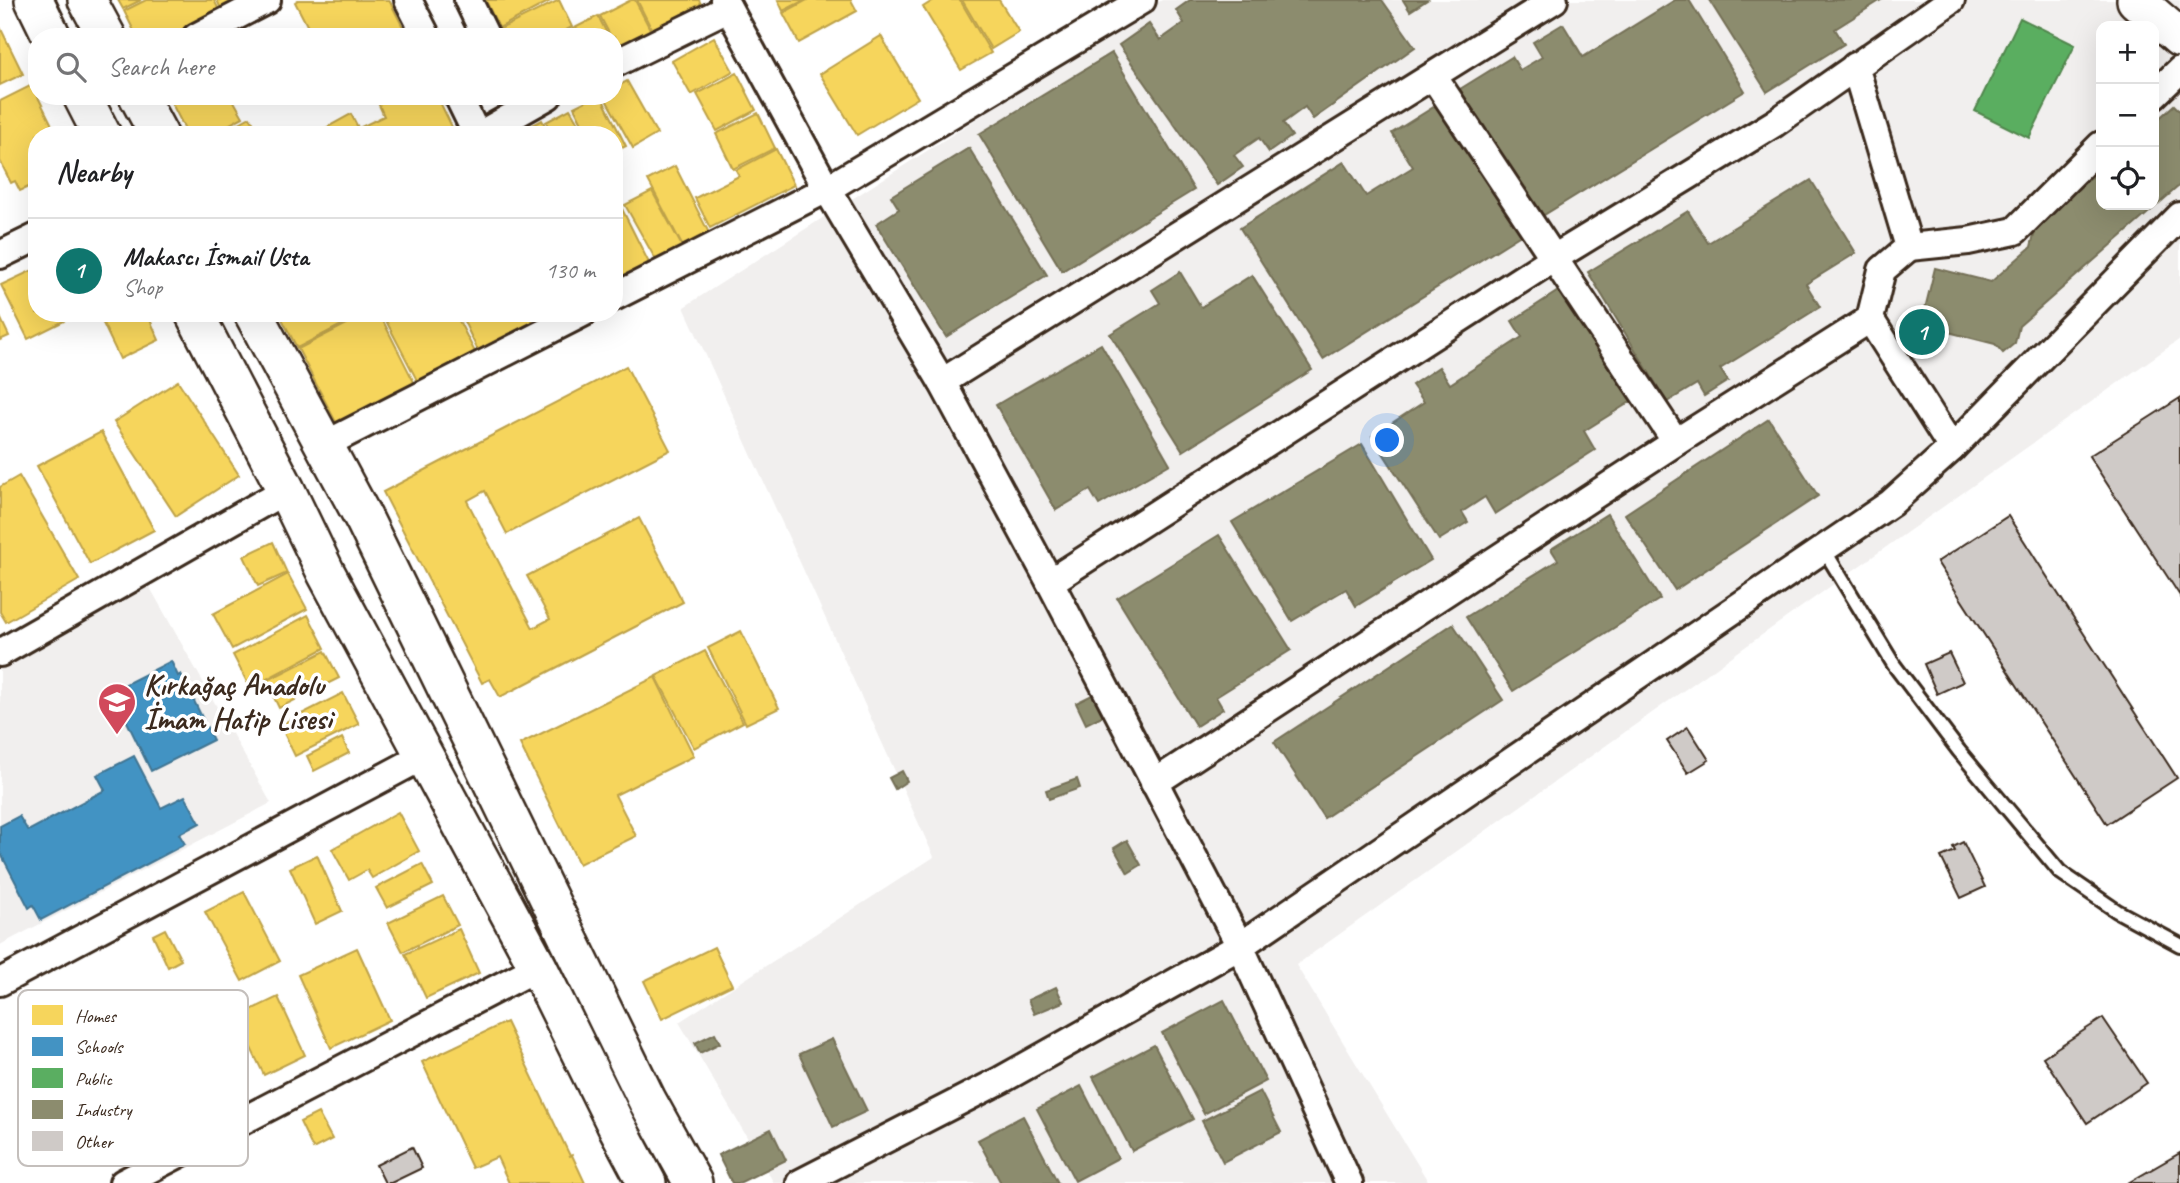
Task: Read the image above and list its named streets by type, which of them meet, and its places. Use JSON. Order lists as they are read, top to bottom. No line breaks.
{"places":{"school or university":["Kırkağaç Anadolu İmam Hatip Lisesi"]},"legend":["Homes","Schools","Public","Industry","Other"],"page":{"map_buttons":["+","−"],"search":"Search here","heading":"Nearby","list":[{"mark":"1","name":"Makascı İsmail Usta","note":"Shop","value":"130 m"}],"pins":"1"}}
